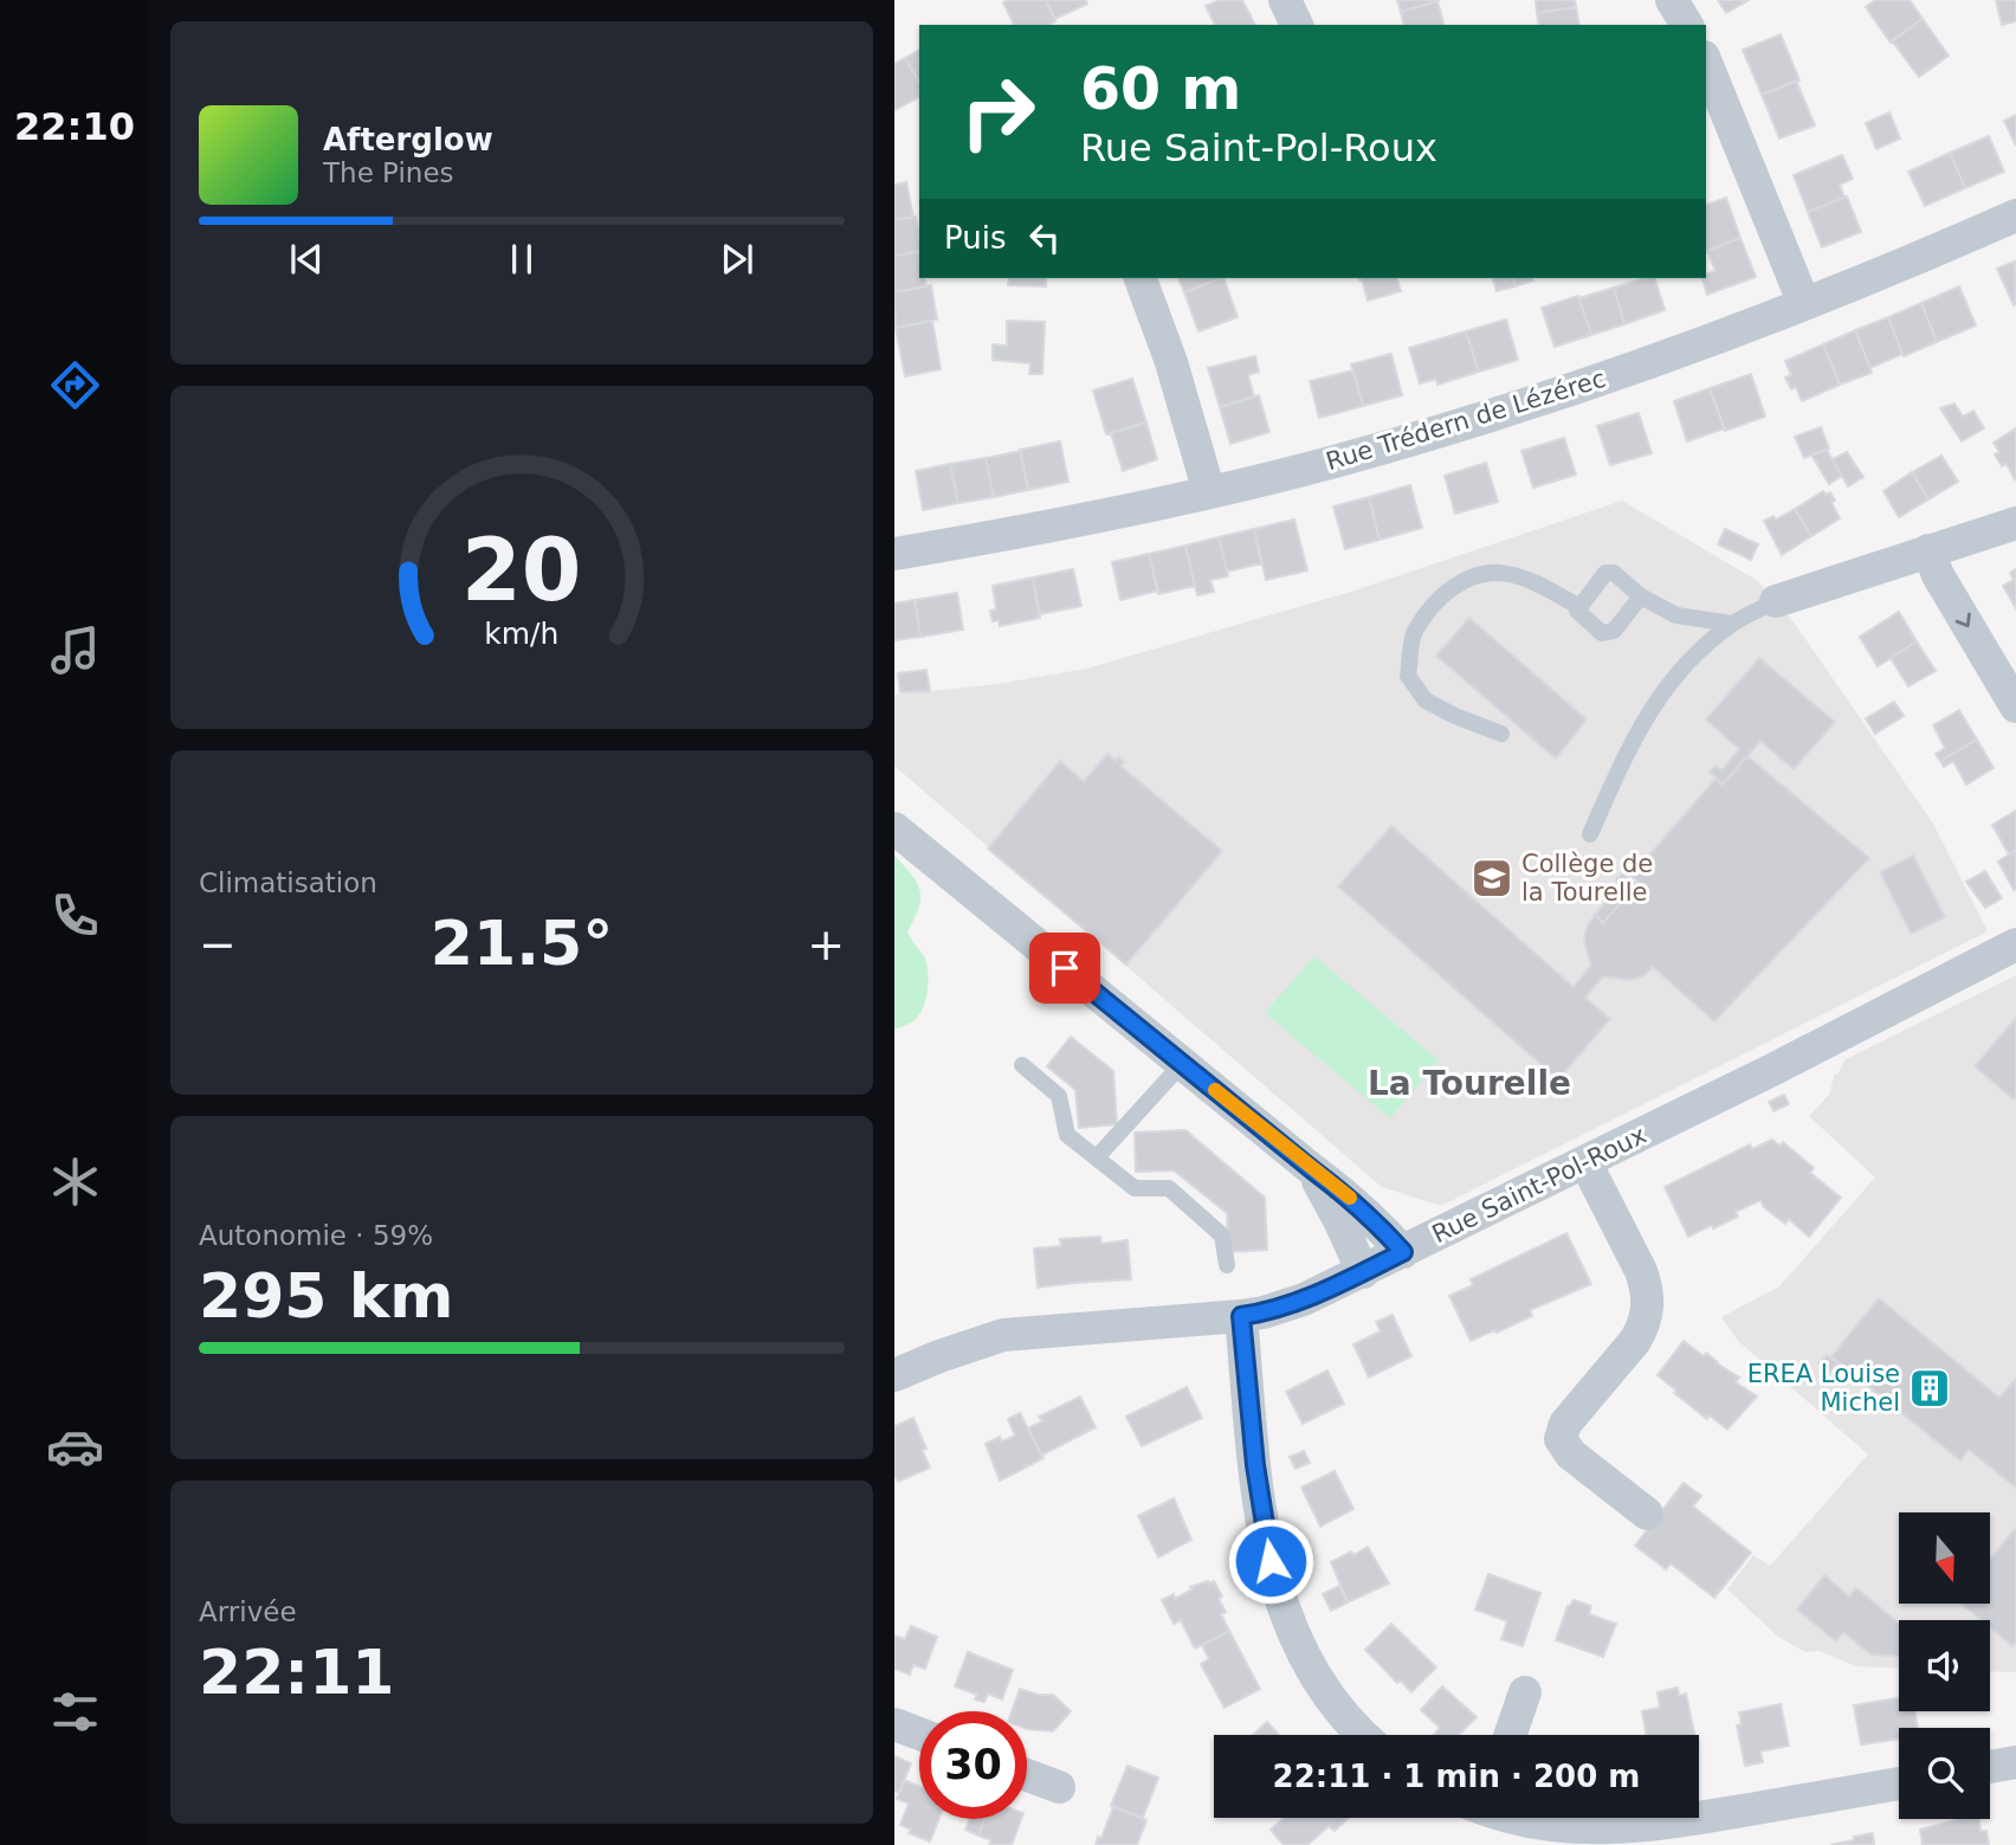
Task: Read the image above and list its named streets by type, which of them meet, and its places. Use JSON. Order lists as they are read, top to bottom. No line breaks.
{"streets":{"street":["Rue Trédern de Lézérec","Rue Saint-Pol-Roux"]},"districts":["La Tourelle"],"places":{"school or university":["Collège de la Tourelle"],"building":["EREA Louise Michel"]},"north":"bottom","page":{"tabs":"22:10","turn":["60 m","Rue Saint-Pol-Roux"],"song":["Afterglow","The Pines"],"then":"Puis","tile":["Climatisation",["Autonomie · 59%","295 km"],["Arrivée","22:11"]],"heat":["−","21.5°","+"],"limit":"30","trip":"22:11 · 1 min · 200 m","gauge":["20","km/h"]}}
